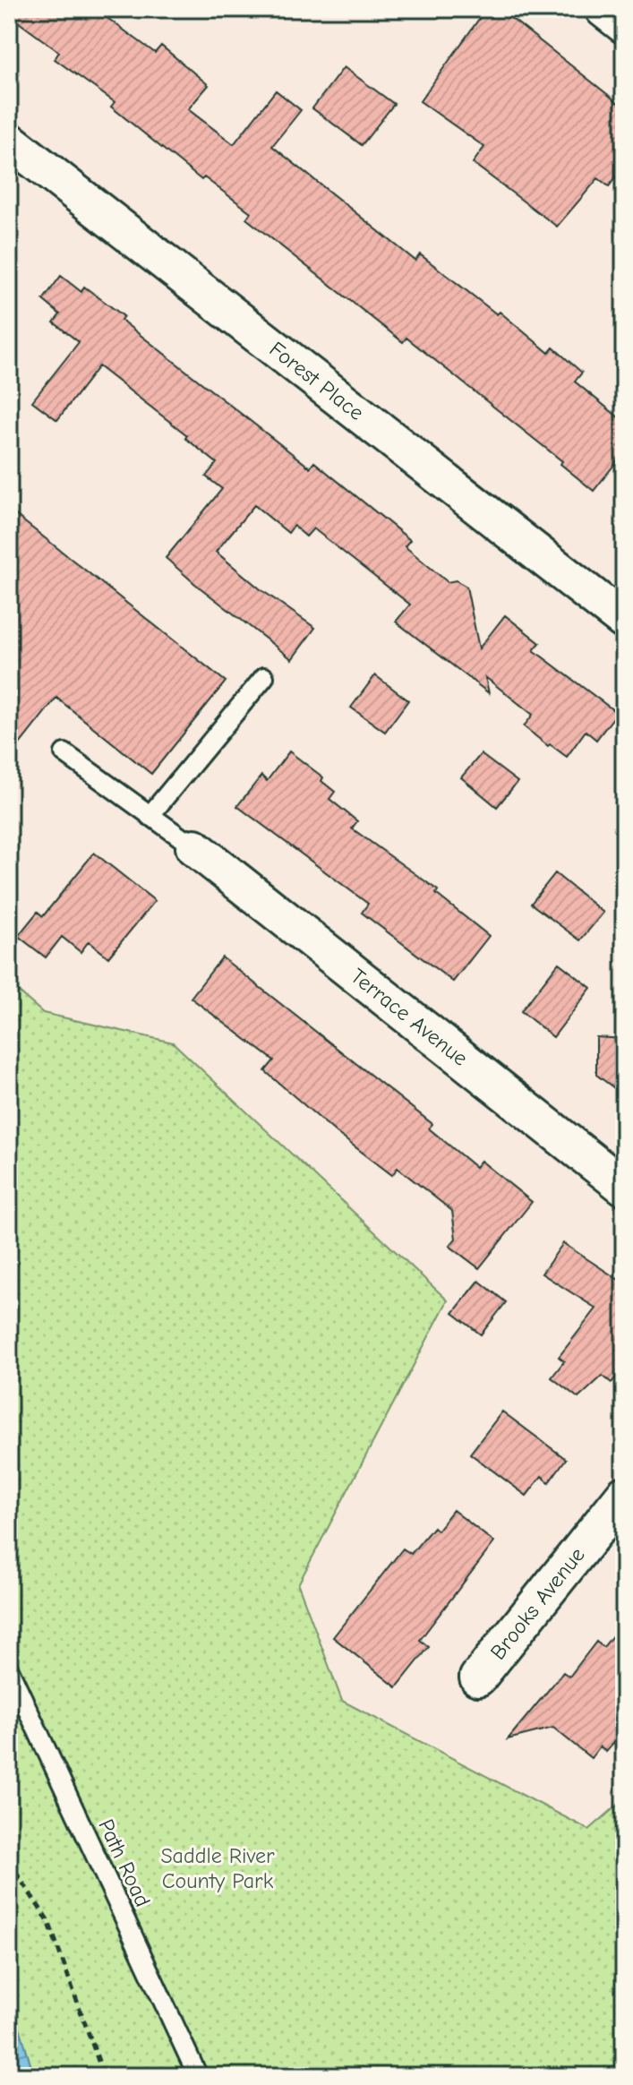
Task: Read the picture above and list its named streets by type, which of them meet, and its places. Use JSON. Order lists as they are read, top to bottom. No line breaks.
{"streets":{"street":["Forest Place","Terrace Avenue","Brooks Avenue"],"lane":["Path Road"]},"parks":["Saddle River County Park"]}
